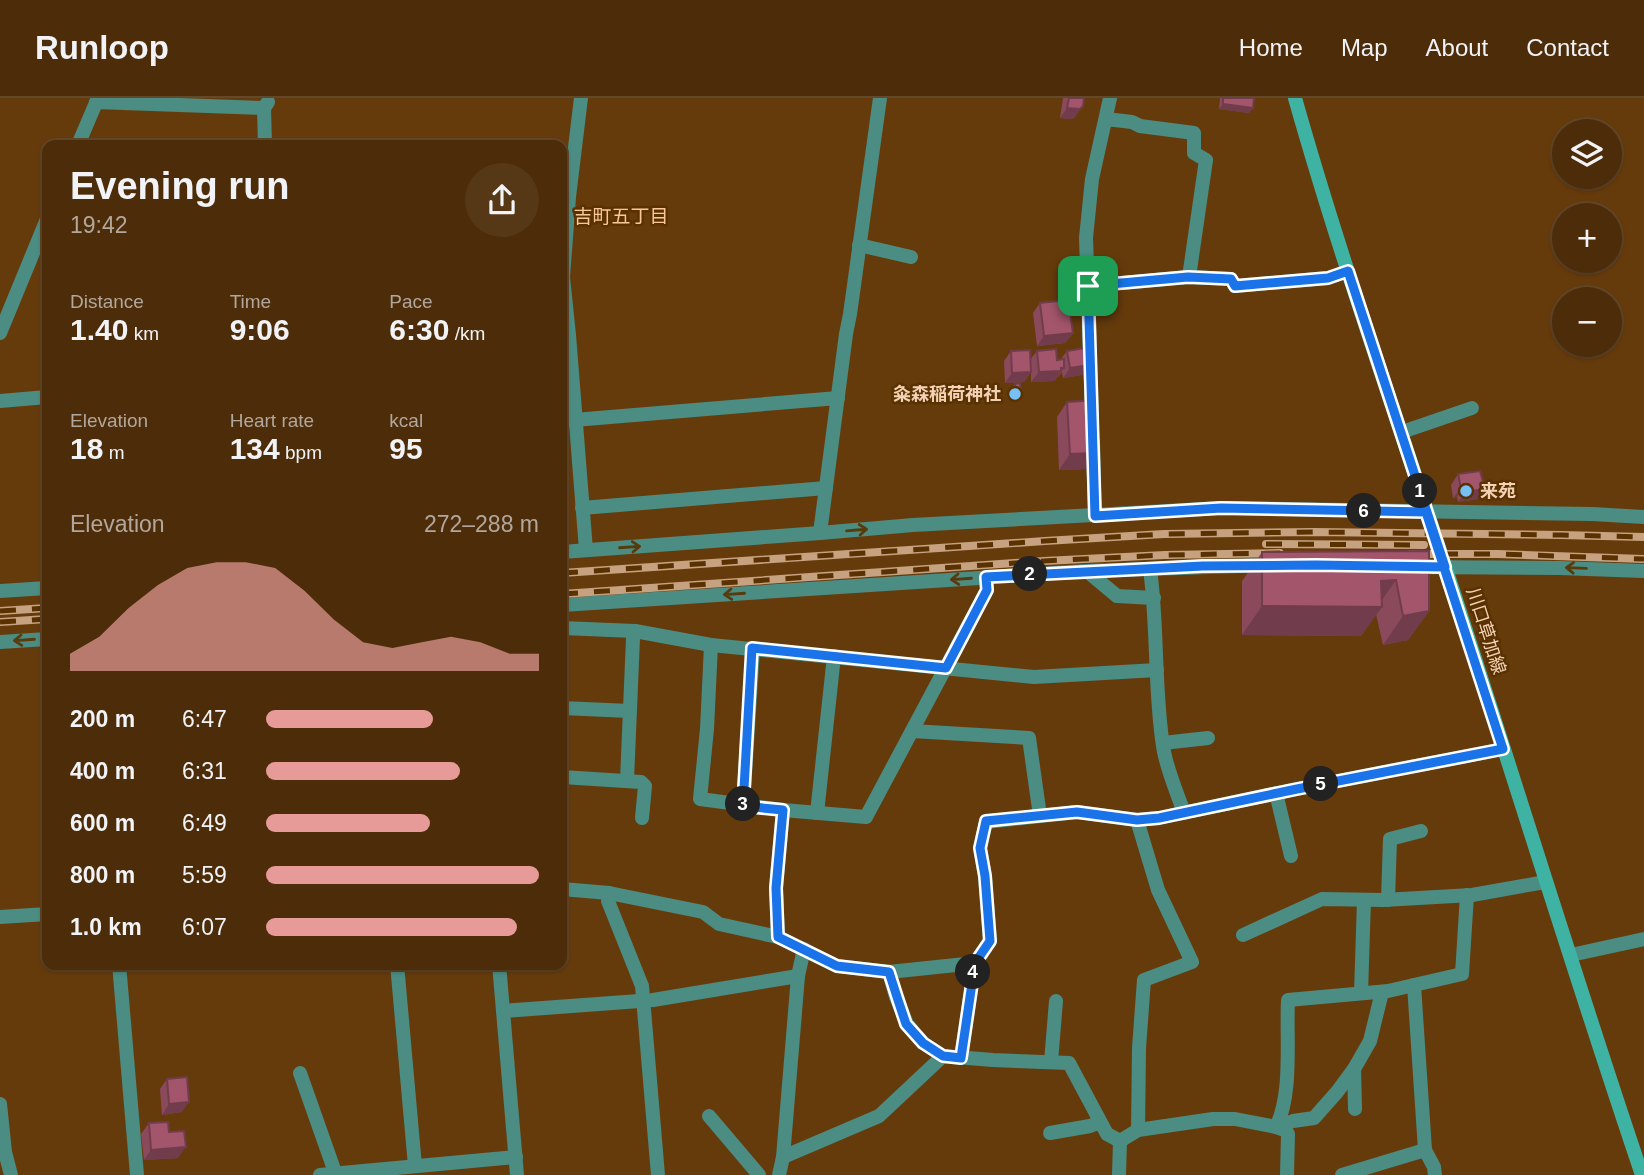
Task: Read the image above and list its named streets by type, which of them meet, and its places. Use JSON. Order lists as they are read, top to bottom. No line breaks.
{"streets":{"main road":["川口草加線"]},"districts":["吉町五丁目"],"places":["粂森稲荷神社","来苑"],"page":{"header":"Runloop","nav":["Home","Map","About","Contact"],"map_buttons":["+","−"],"heading":["Evening run","19:42"],"stats":[["Distance","1.40 km"],["Time","9:06"],["Pace","6:30 /km"],["Elevation","18 m"],["Heart rate","134 bpm"],["kcal","95"]],"pins":["1","6","2","5","3","4"],"chart":["Elevation","272–288 m"],"list":[{"name":"200 m","note":"6:47"},{"name":"400 m","note":"6:31"},{"name":"600 m","note":"6:49"},{"name":"800 m","note":"5:59"},{"name":"1.0 km","note":"6:07"}]}}
